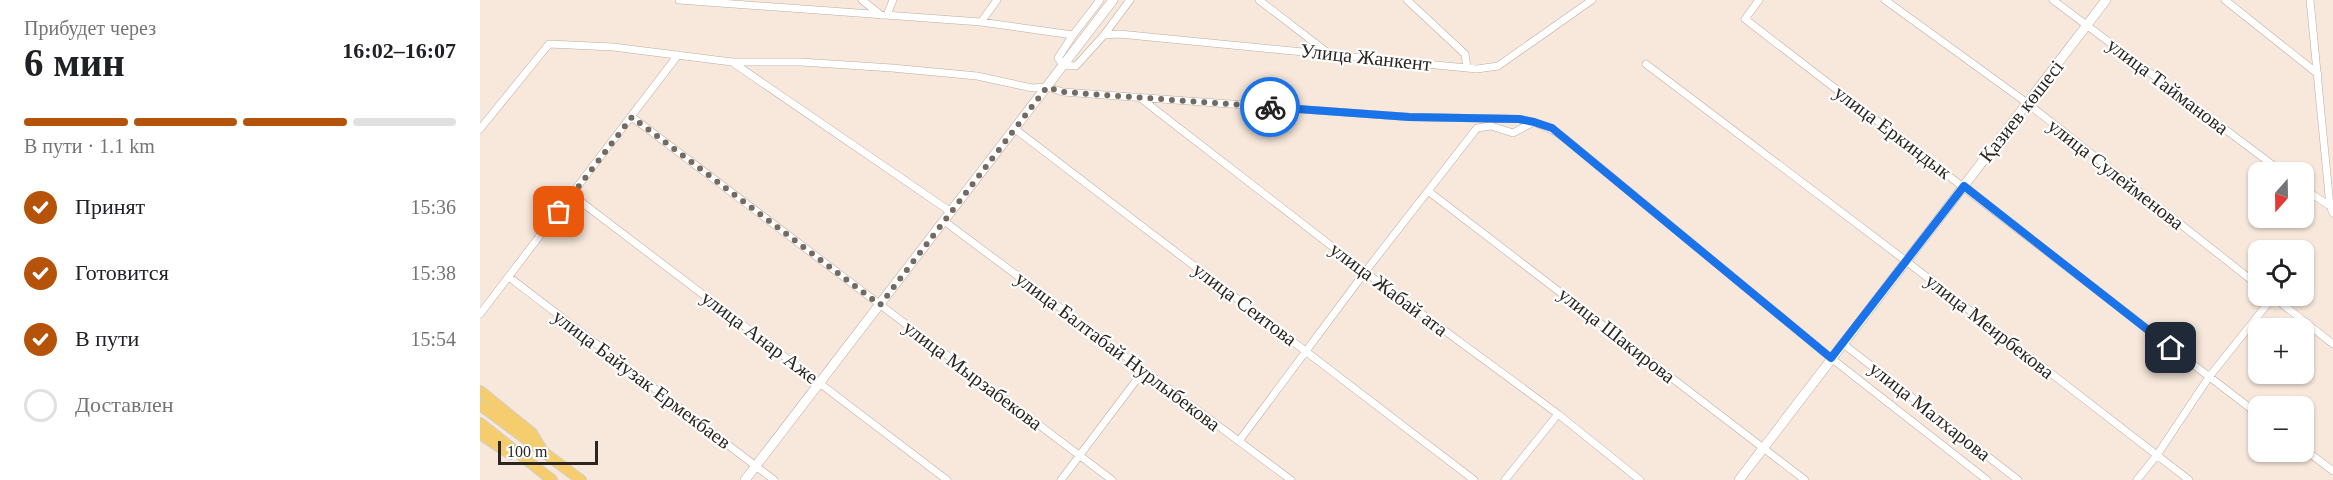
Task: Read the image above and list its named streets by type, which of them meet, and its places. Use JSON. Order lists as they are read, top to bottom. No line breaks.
{"streets":{"main road":["Қазиев көшесі"],"street":["Улица Жанкент","улица Тайманова","улица Еркиндык","улица Сулейменова","улица Жабай ата","улица Сеитова","улица Меирбекова","улица Шакирова","улица Анар Аже","улица Балтабай Нурлыбекова","улица Мырзабекова","улица Байузак Ермекбаев","улица Малхарова"]},"crossings":[["улица Тайманова","Қазиев көшесі"],["Қазиев көшесі","улица Еркиндык"],["Қазиев көшесі","улица Сулейменова"],["Қазиев көшесі","улица Меирбекова"],["Қазиев көшесі","улица Шакирова"],["Қазиев көшесі","улица Малхарова"],["улица Жабай ата","улица Малхарова"]],"scale_bar":"100 m","north":"bottom","page":{"heading":["6 мин","Прибудет через","16:02–16:07"],"bar":"В пути · 1.1 km","map_buttons":["+","−"],"list":[["Принят","15:36"],["Готовится","15:38"],["В пути","15:54"],"Доставлен"],"scale":"100 m"}}
